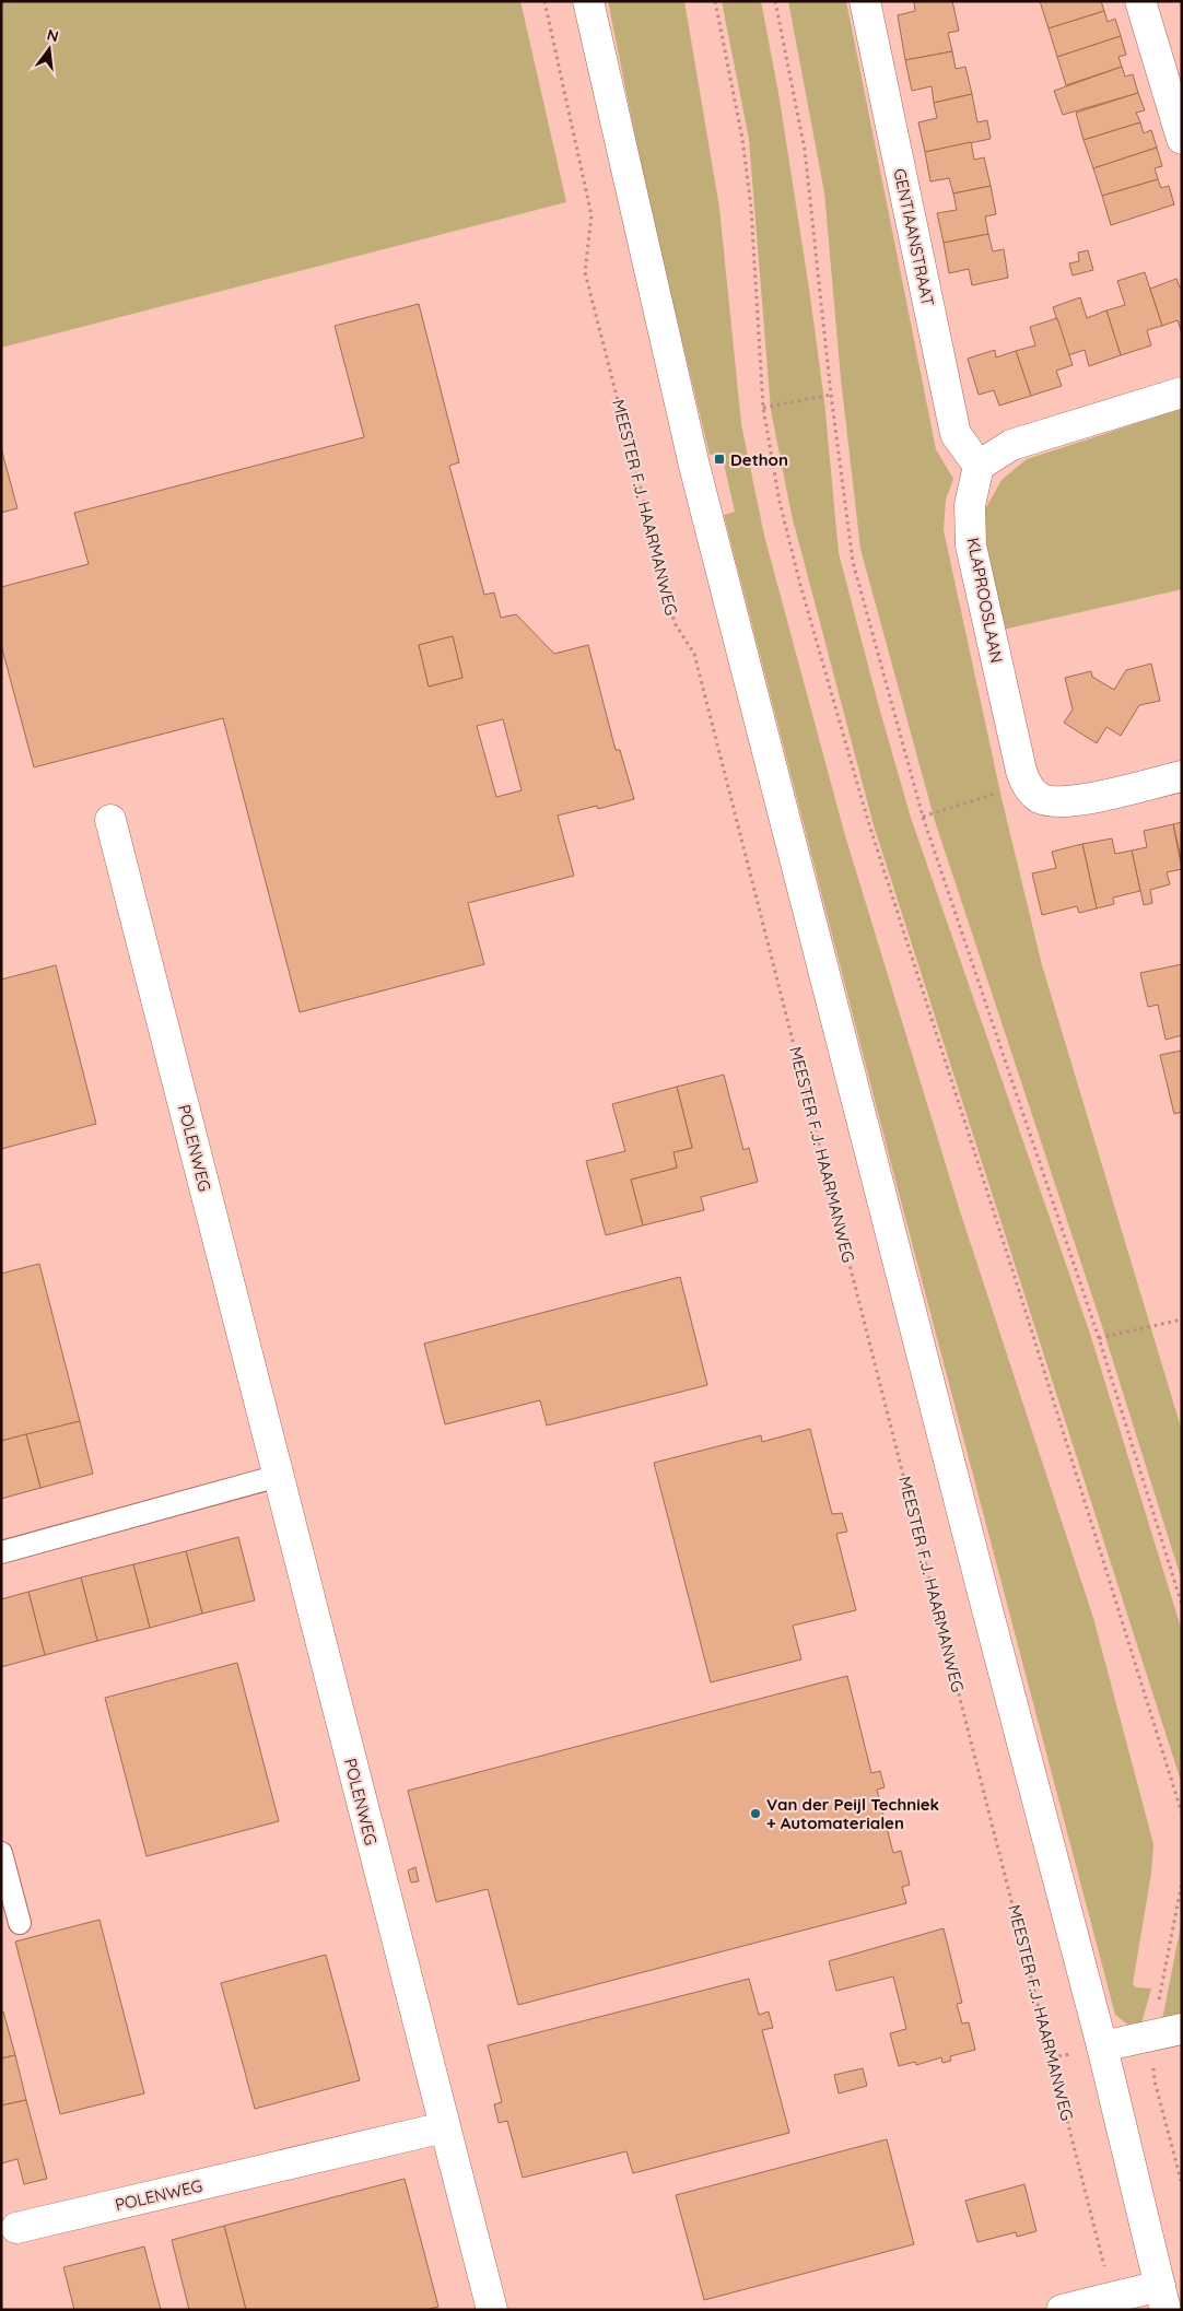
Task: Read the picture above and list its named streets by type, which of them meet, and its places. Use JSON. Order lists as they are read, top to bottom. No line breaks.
{"streets":{"street":["GENTIAANSTRAAT","KLAPROOSLAAN","POLENWEG"],"path":["MEESTER F.J. HAARMANWEG"]},"crossings":[["GENTIAANSTRAAT","KLAPROOSLAAN"]],"places":{"transit":["Dethon"],"other":["Van der Peijl Techniek + Automaterialen"]},"north":"top"}
